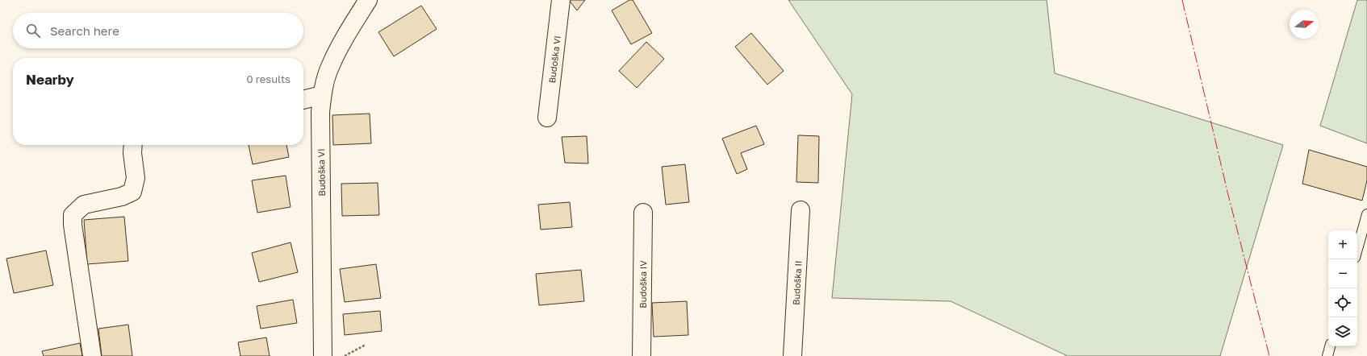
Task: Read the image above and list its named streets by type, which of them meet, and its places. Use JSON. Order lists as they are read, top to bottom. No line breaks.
{"streets":{"street":["Budoška VI","Budoška II","Budoška IV"]},"north":"right","page":{"search":"Search here","heading":["Nearby","0 results"],"map_buttons":["+","−"]}}
